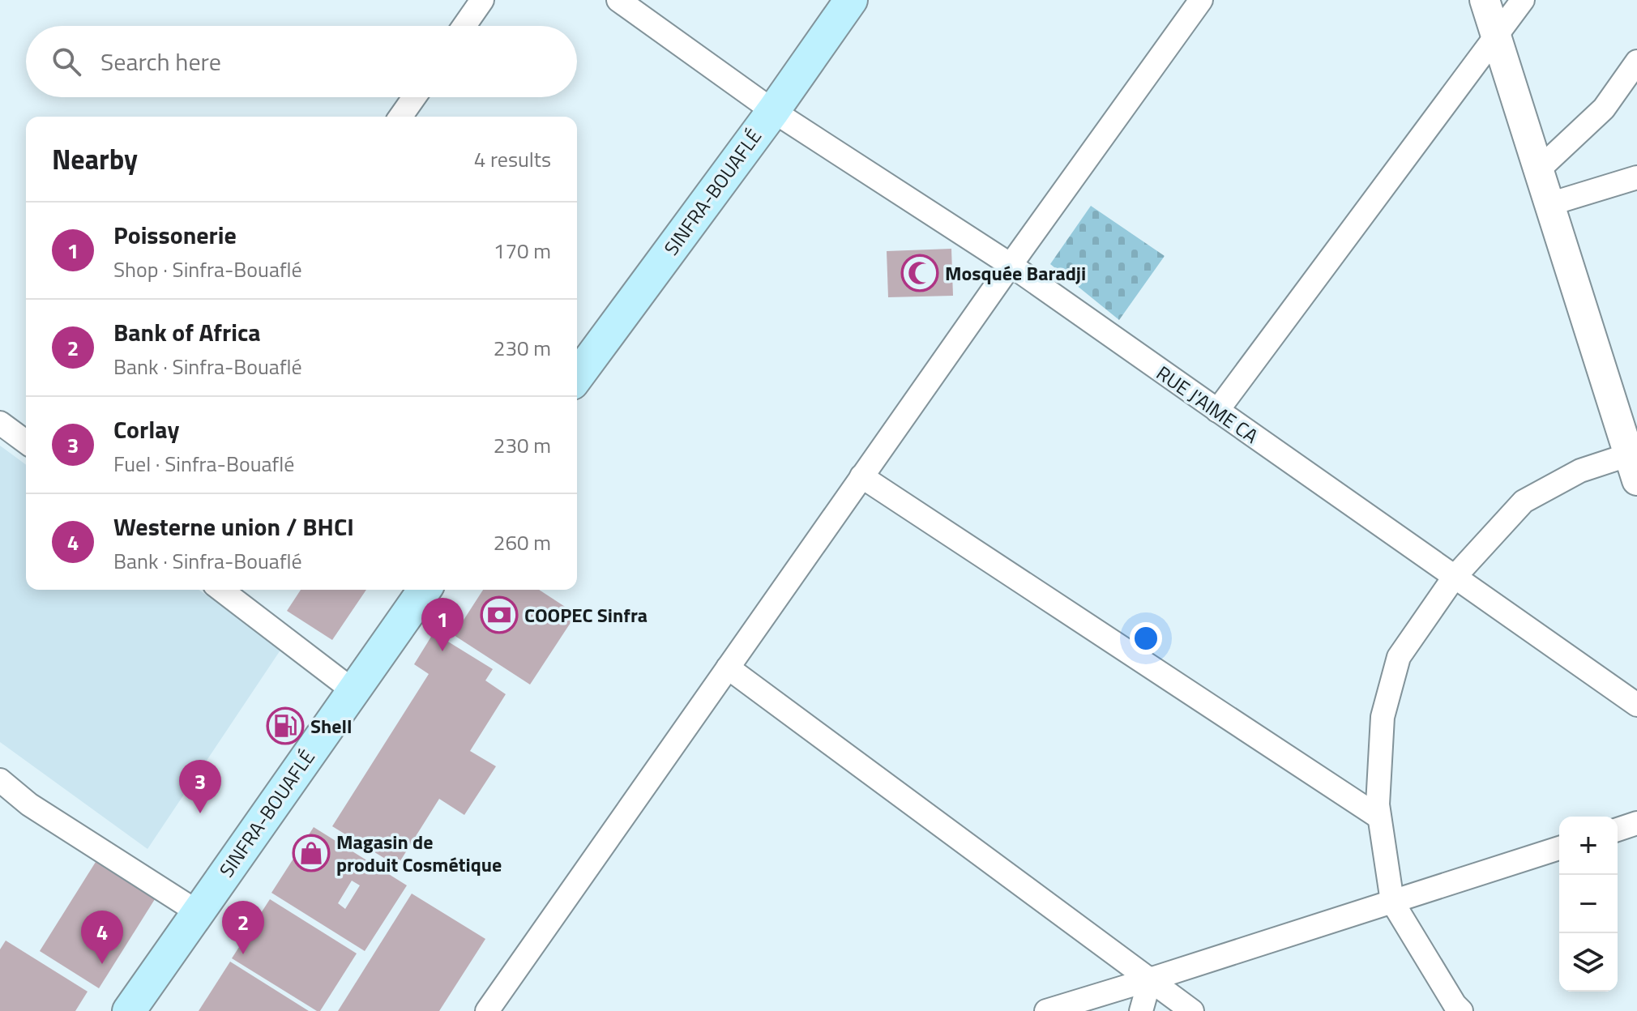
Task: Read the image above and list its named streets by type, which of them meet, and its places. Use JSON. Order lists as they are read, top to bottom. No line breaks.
{"streets":{"main road":["SINFRA-BOUAFLÉ"],"street":["RUE J'AIME CA"]},"crossings":[["SINFRA-BOUAFLÉ","RUE J'AIME CA"]],"places":{"mosque":["Mosquée Baradji"],"bank":["COOPEC Sinfra"],"fuel station":["Shell"],"shop":["Magasin de produit Cosmétique"]},"page":{"search":"Search here","heading":["Nearby","4 results"],"list":[{"mark":"1","name":"Poissonerie","note":"Shop · Sinfra-Bouaflé","value":"170 m"},{"mark":"2","name":"Bank of Africa","note":"Bank · Sinfra-Bouaflé","value":"230 m"},{"mark":"3","name":"Corlay","note":"Fuel · Sinfra-Bouaflé","value":"230 m"},{"mark":"4","name":"Westerne union / BHCI","note":"Bank · Sinfra-Bouaflé","value":"260 m"}],"pins":["1","3","2","4"],"map_buttons":["+","−"]}}
